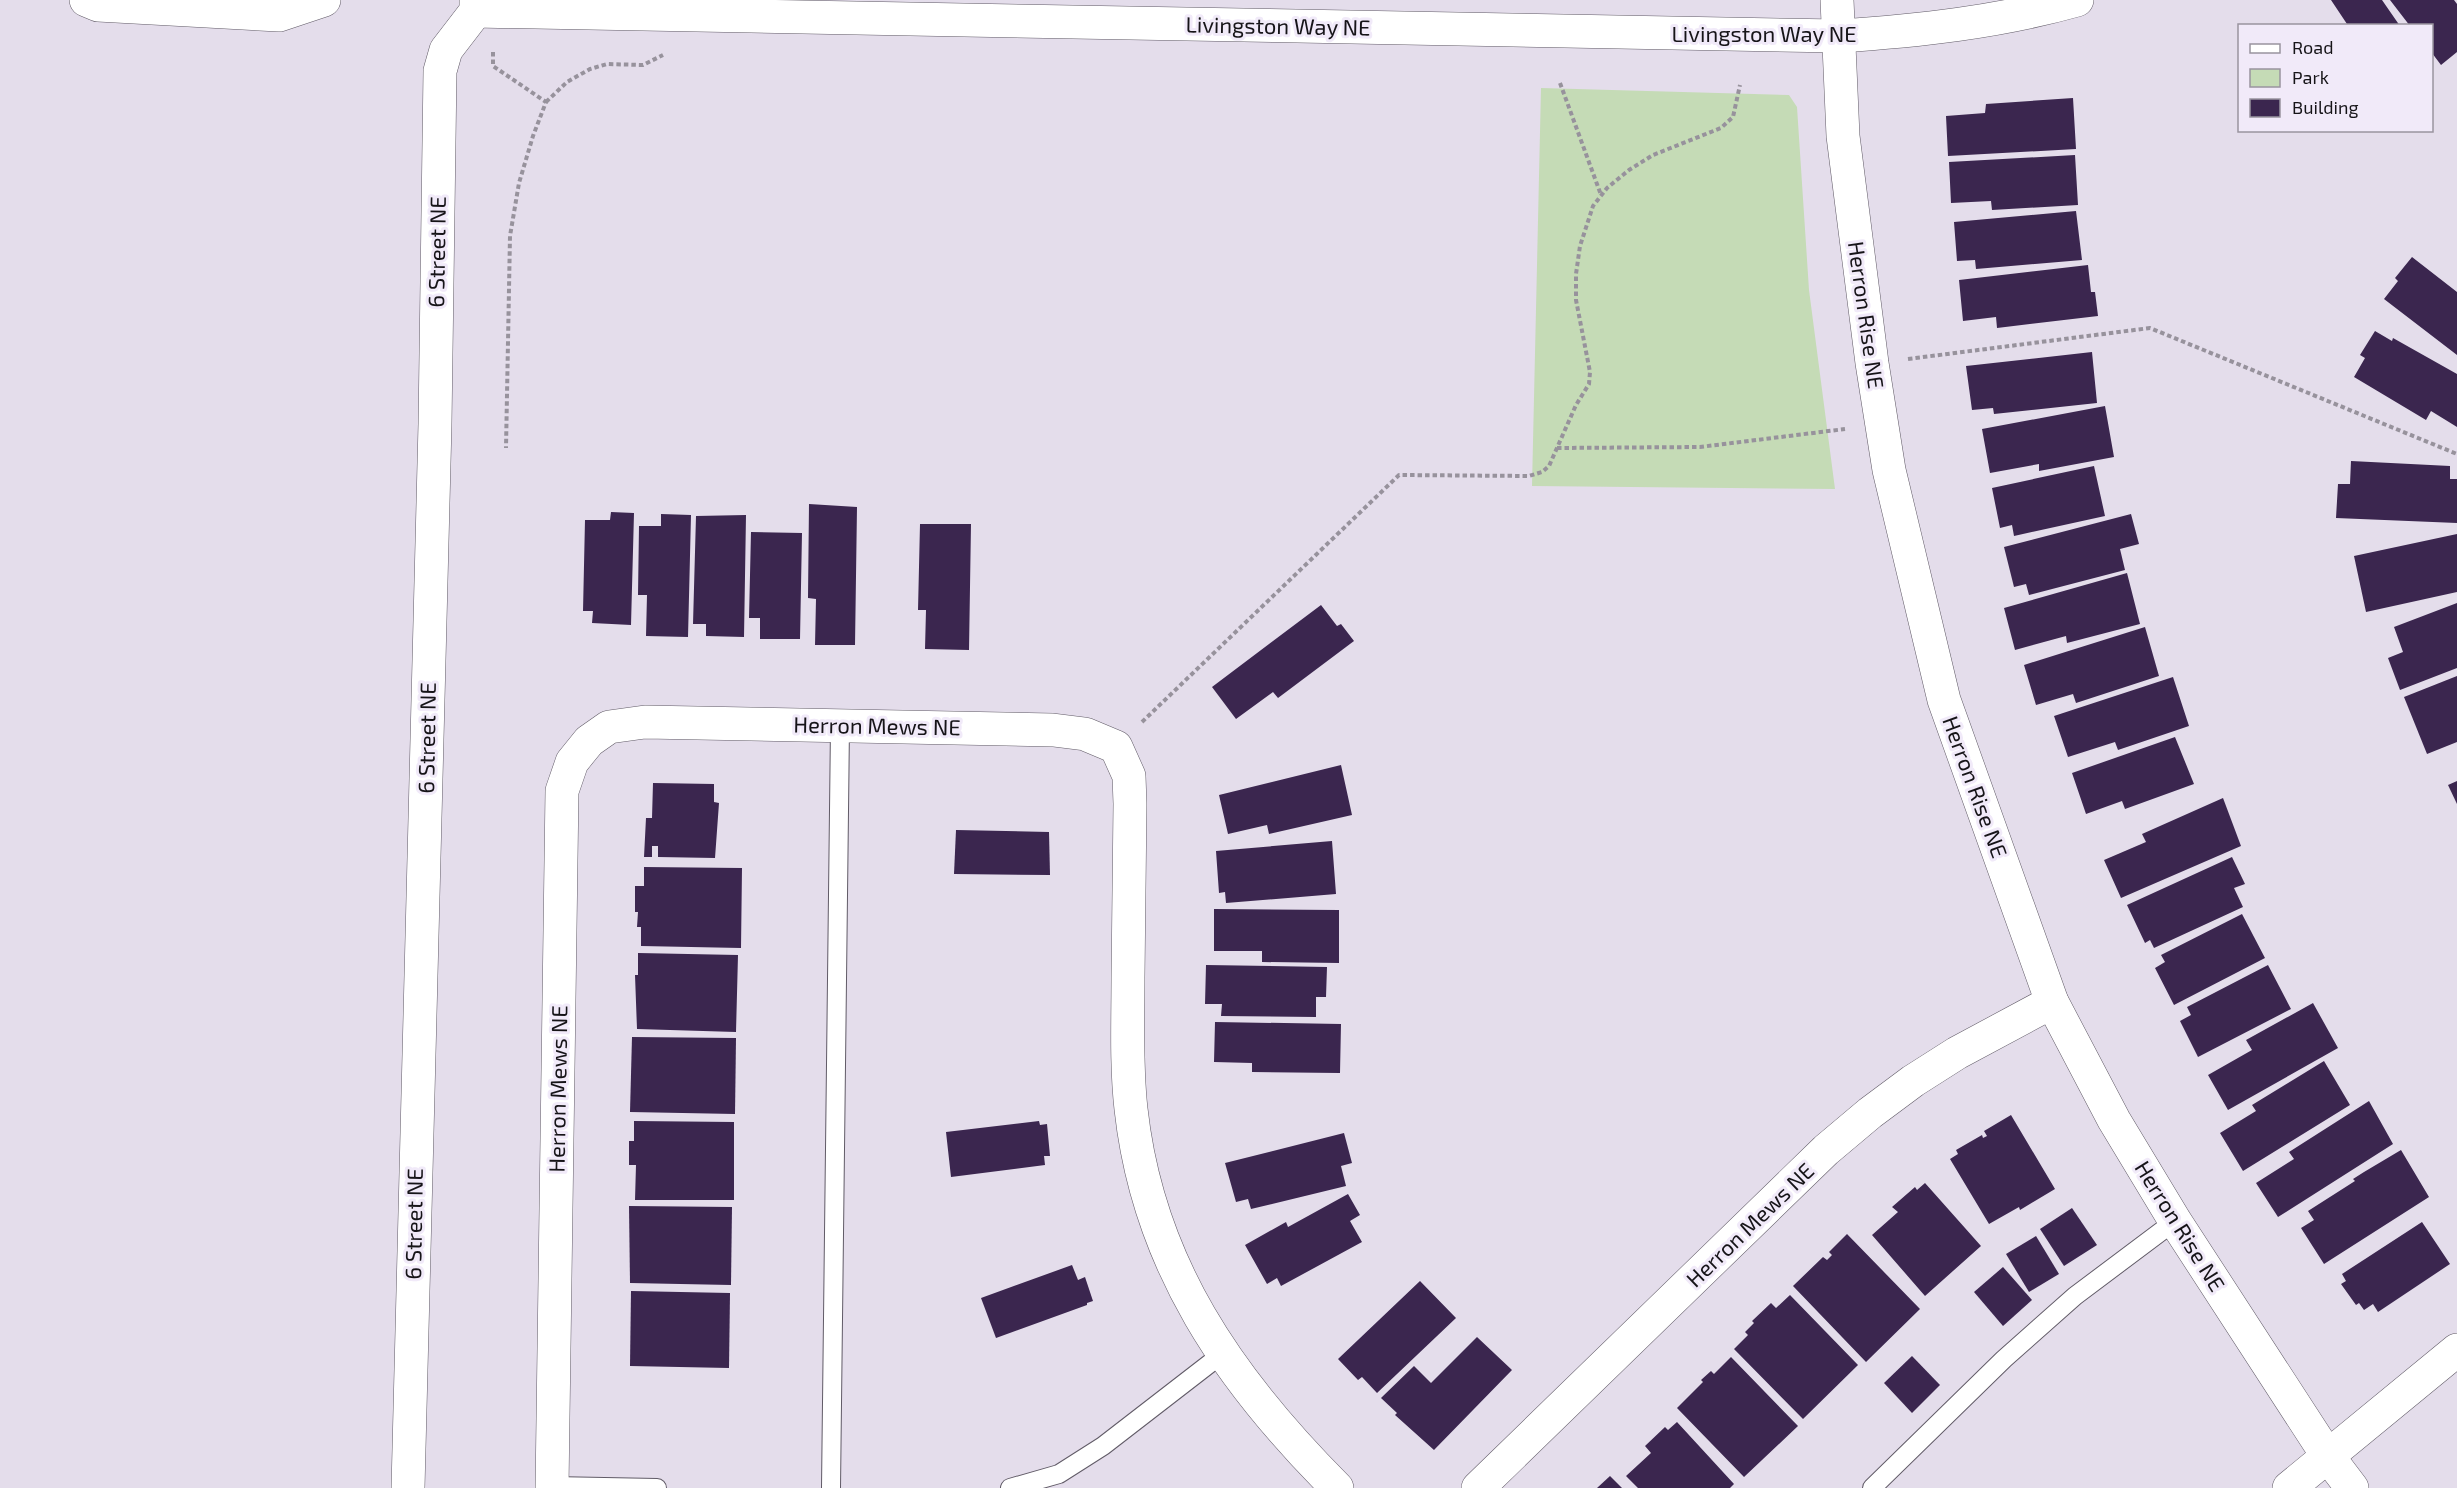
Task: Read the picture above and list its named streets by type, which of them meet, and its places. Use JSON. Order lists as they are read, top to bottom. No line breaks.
{"streets":{"street":["Livingston Way NE","6 Street NE","Herron Rise NE","Herron Mews NE"]},"crossings":[["Livingston Way NE","6 Street NE"],["Livingston Way NE","Herron Rise NE"],["Herron Rise NE","Herron Mews NE"]],"legend":["Road","Park","Building"]}
